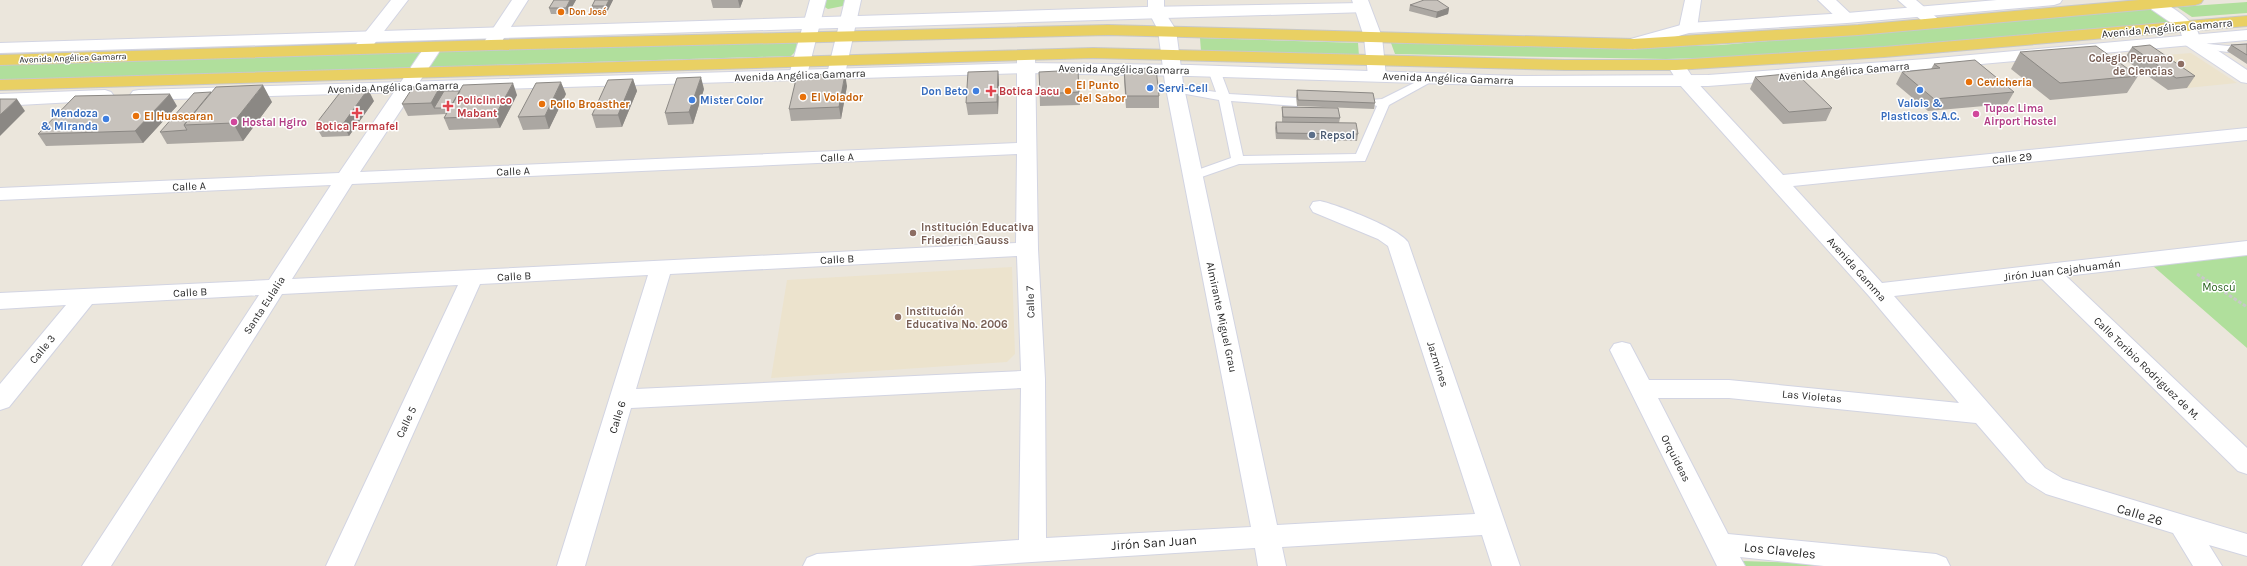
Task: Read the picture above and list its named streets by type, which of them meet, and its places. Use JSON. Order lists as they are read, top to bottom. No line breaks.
{"streets":{"main road":["Avenida Angélica Gamarra"],"street":["Calle A","Calle 29","Calle B","Avenida Gamma","Jirón Juan Cajahuamán","Calle 7","Santa Eulalia","Almirante Miguel Grau","Calle 3","Jazmines","Calle Toribio Rodriguez de M.","Las Violetas","Calle 6","Calle 5","Orquideas","Calle 26","Jirón San Juan","Los Claveles"]},"crossings":[["Avenida Angélica Gamarra","Avenida Gamma"],["Avenida Angélica Gamarra","Calle 7"],["Avenida Angélica Gamarra","Santa Eulalia"],["Avenida Angélica Gamarra","Almirante Miguel Grau"],["Calle A","Calle 7"],["Calle A","Santa Eulalia"],["Calle 29","Avenida Gamma"],["Calle B","Calle 7"],["Calle B","Santa Eulalia"],["Calle B","Calle 3"],["Calle B","Calle 6"],["Calle B","Calle 5"],["Avenida Gamma","Jirón Juan Cajahuamán"],["Avenida Gamma","Las Violetas"],["Avenida Gamma","Calle 26"],["Jirón Juan Cajahuamán","Calle Toribio Rodriguez de M."],["Calle 7","Jirón San Juan"],["Almirante Miguel Grau","Jirón San Juan"],["Jazmines","Jirón San Juan"],["Las Violetas","Orquideas"],["Orquideas","Los Claveles"]],"parks":["Moscú"],"places":{"other":["Don José","Colegio Peruano de Ciencias","Cevicheria","Servi-Cell","Valois & Plasticos S.A.C.","Don Beto","El Punto del Sabor","El Volador","Mister Color","Pollo Broasther","Tupac Lima Airport Hostel","El Huascaran","Mendoza & Miranda","Hostal Hgiro","Repsol","Institución Educativa Friederich Gauss","Institución Educativa No. 2006"],"health":["Botica Jacu","Policlinico Mabant","Botica Farmafel"]}}
